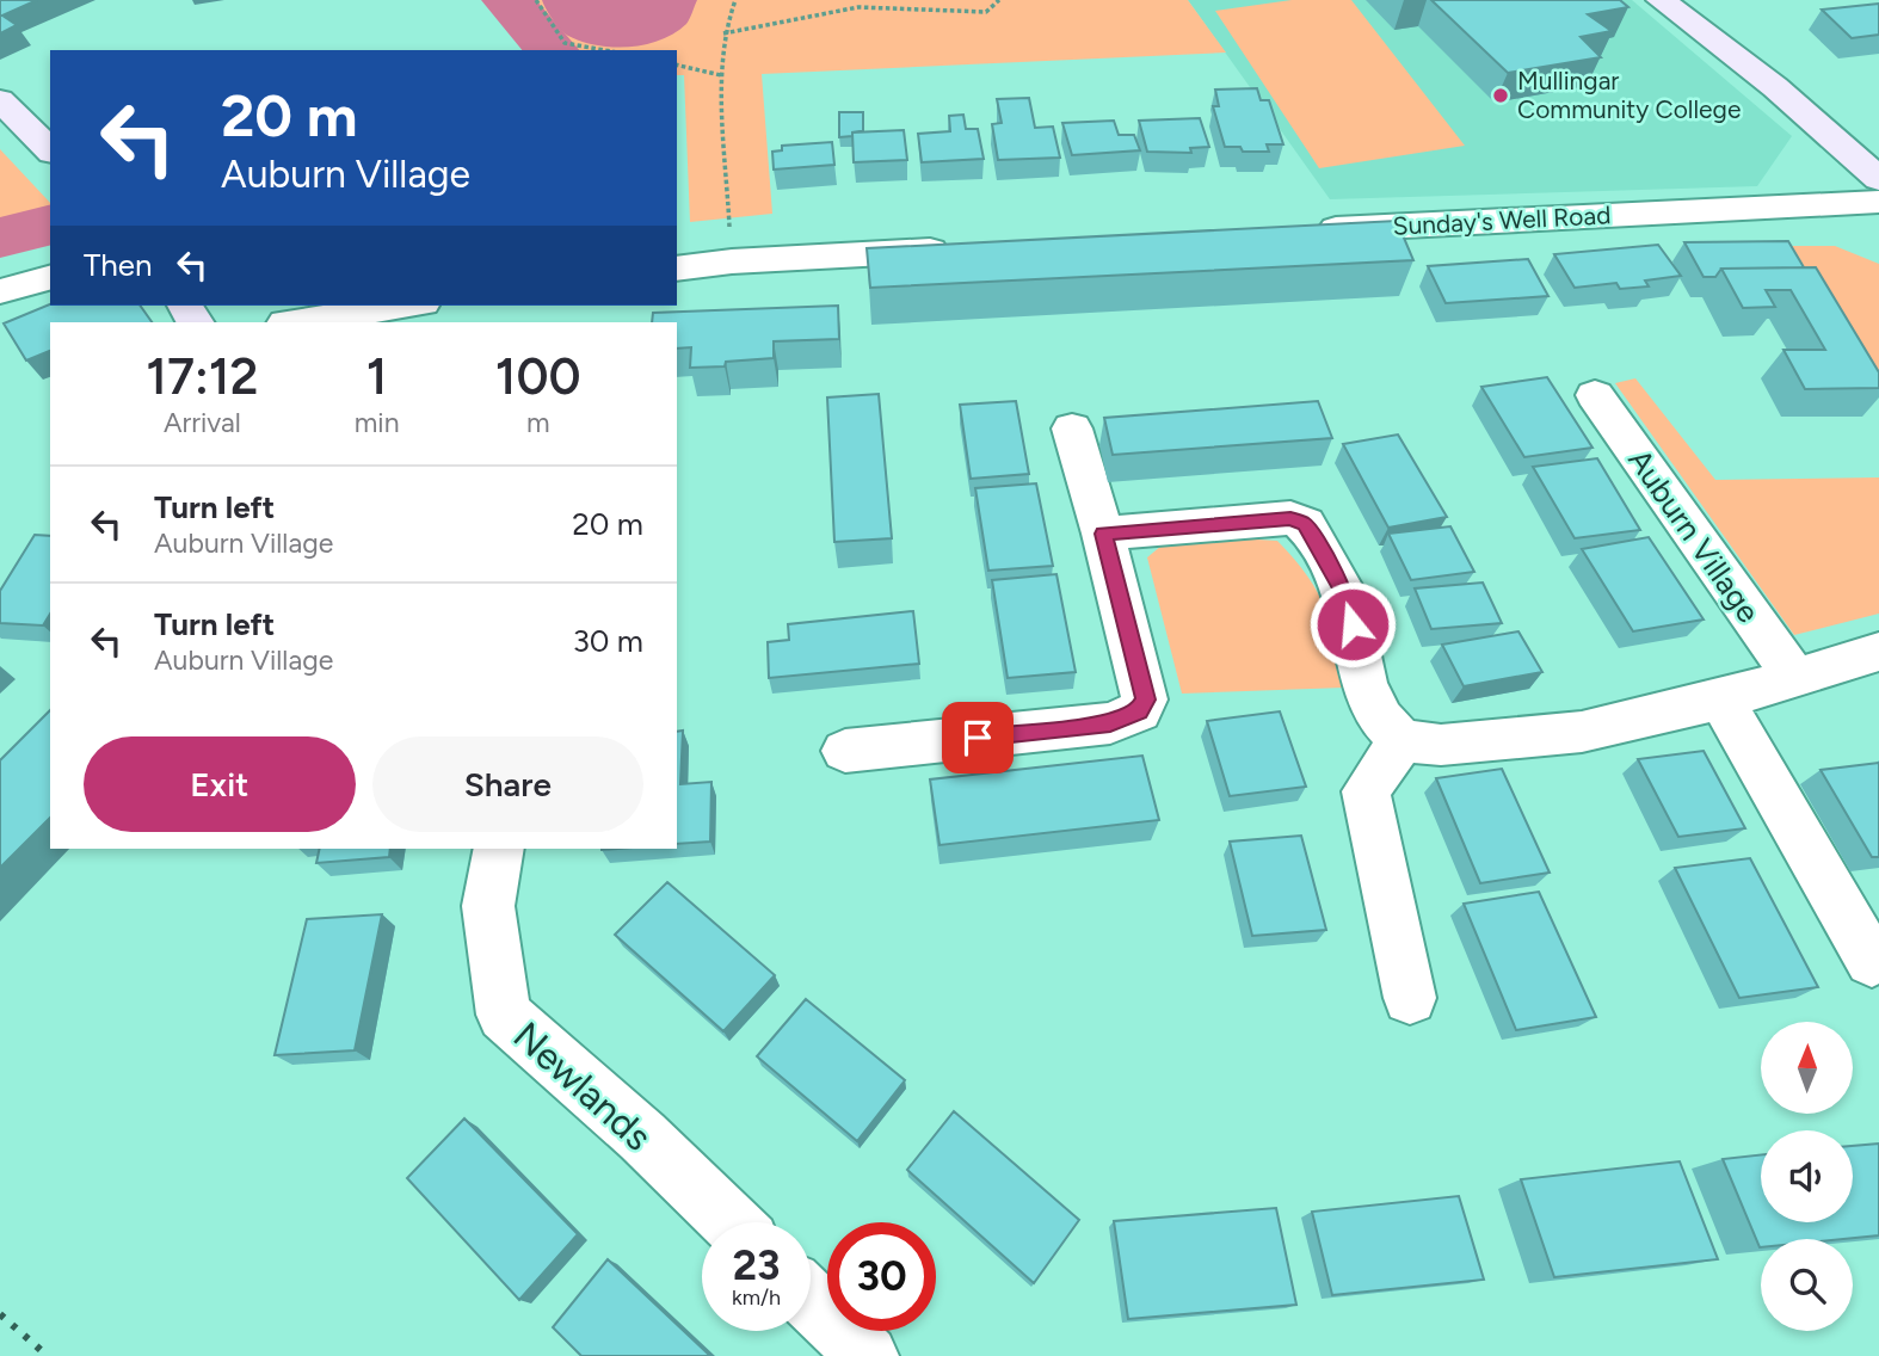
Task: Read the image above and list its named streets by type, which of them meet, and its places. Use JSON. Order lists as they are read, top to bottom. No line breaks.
{"streets":{"street":["Sunday's Well Road","Auburn Village","Newlands"]},"places":["Mullingar Community College"],"north":"top","page":{"turn":["20 m","Auburn Village"],"then":"Then","eta":["17:12","Arrival","1","min","100","m"],"list":[{"name":"Turn left","note":"Auburn Village","value":"20 m"},{"name":"Turn left","note":"Auburn Village","value":"30 m"}],"buttons":["Exit","Share"],"speed":"23 km/h","limit":"30"}}
